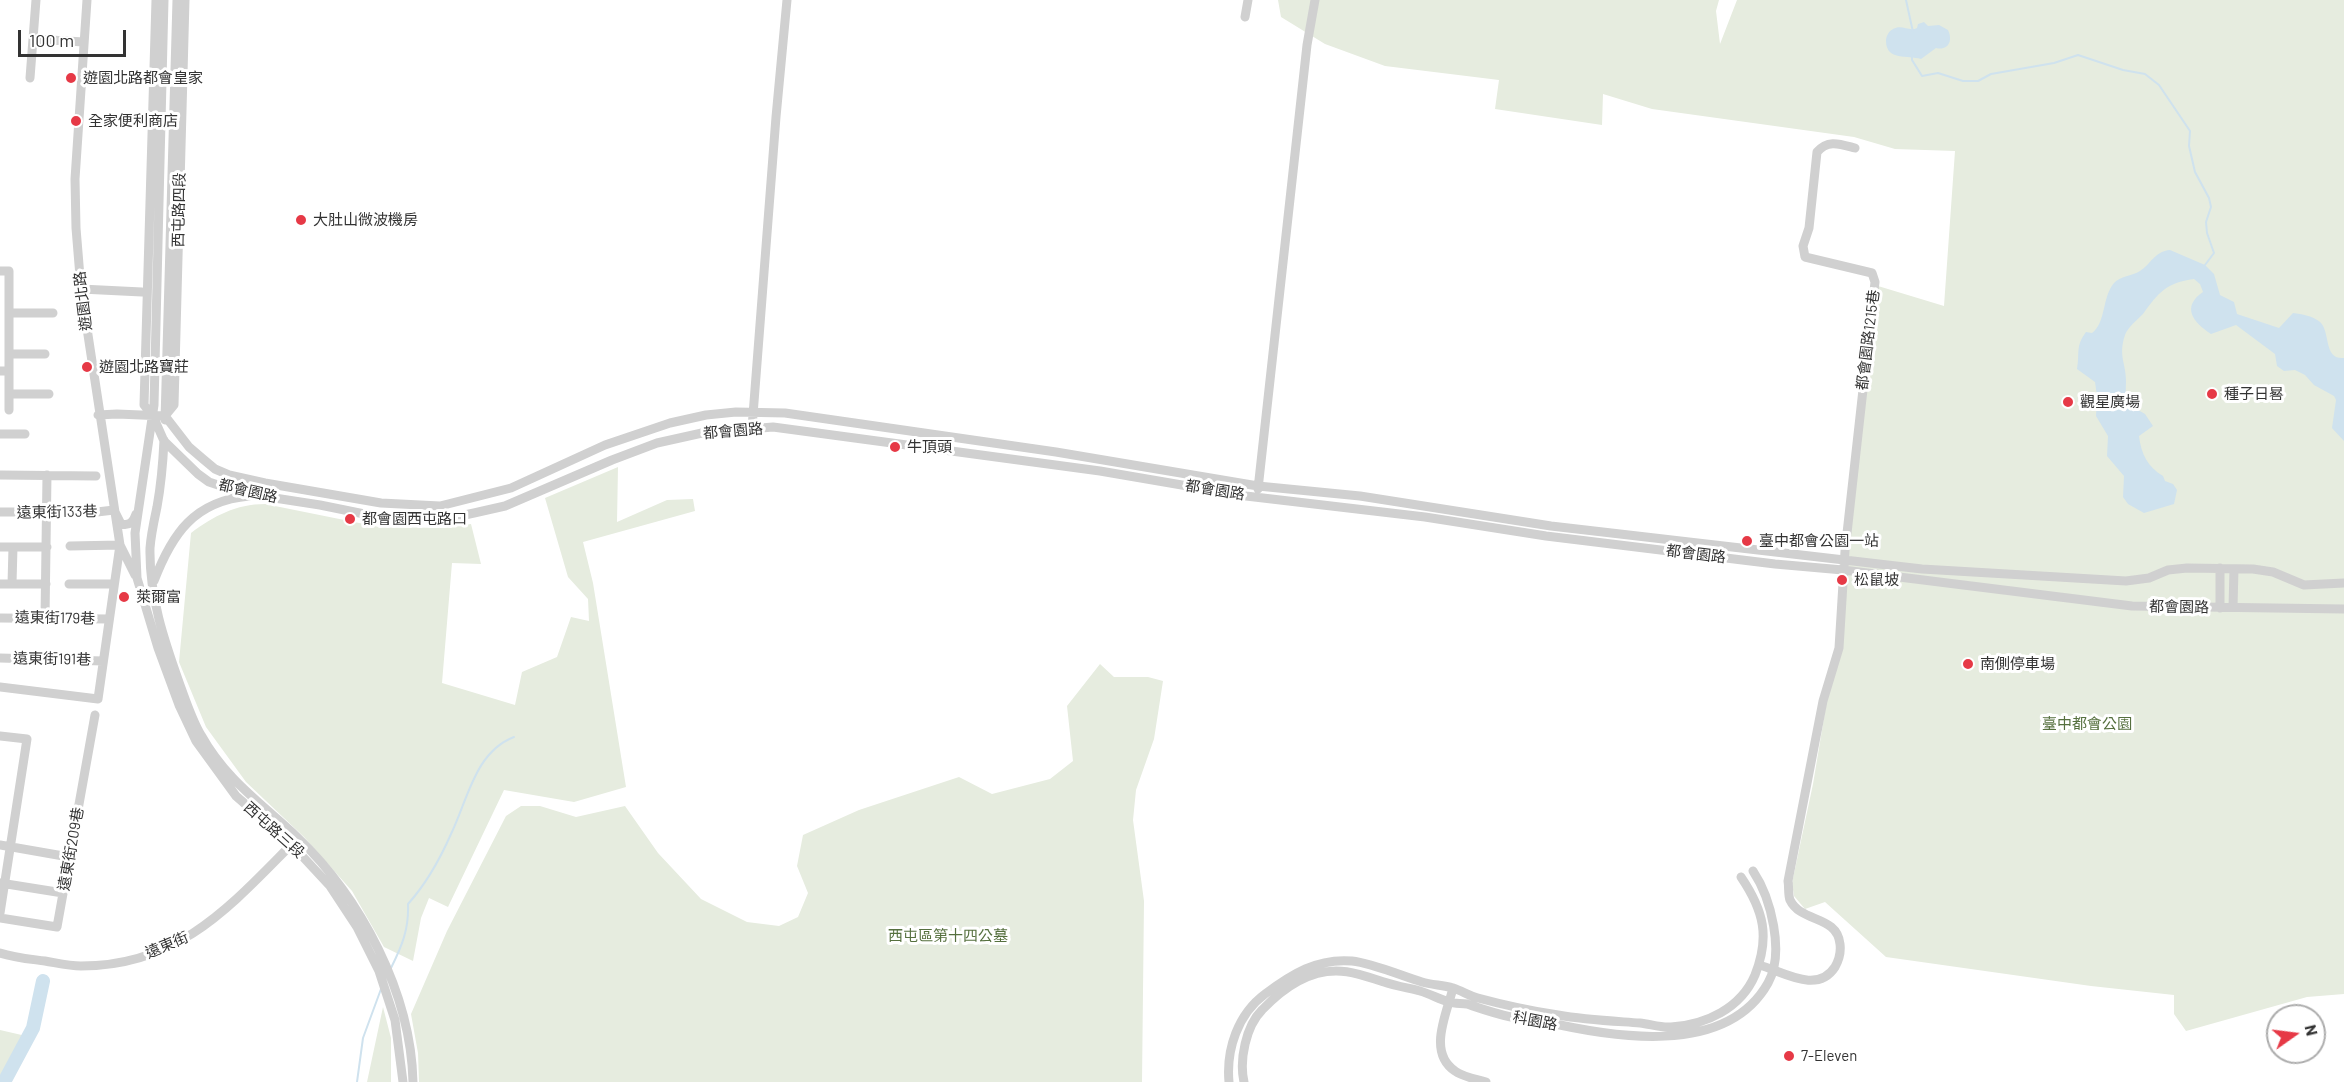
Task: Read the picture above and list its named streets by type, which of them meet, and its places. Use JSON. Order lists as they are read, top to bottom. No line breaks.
{"streets":{"street":["西屯路四段","遊園北路","都會園路1215巷","都會園路","遠東街133巷","遠東街179巷","遠東街191巷","西屯路三段","遠東街209巷","遠東街","科園路"]},"crossings":[["西屯路四段","遊園北路"],["西屯路四段","都會園路"],["西屯路四段","西屯路三段"],["遊園北路","遠東街133巷"],["遊園北路","西屯路三段"],["都會園路1215巷","都會園路"],["西屯路三段","遠東街"]],"parks":["臺中都會公園","西屯區第十四公墓"],"places":["遊園北路都會皇家","全家便利商店","大肚山微波機房","遊園北路寶莊","種子日晷","觀星廣場","牛頂頭","都會園西屯路口","臺中都會公園一站","松鼠坡","萊爾富","南側停車場","7-Eleven"],"scale_bar":"100 m","north":"right"}
